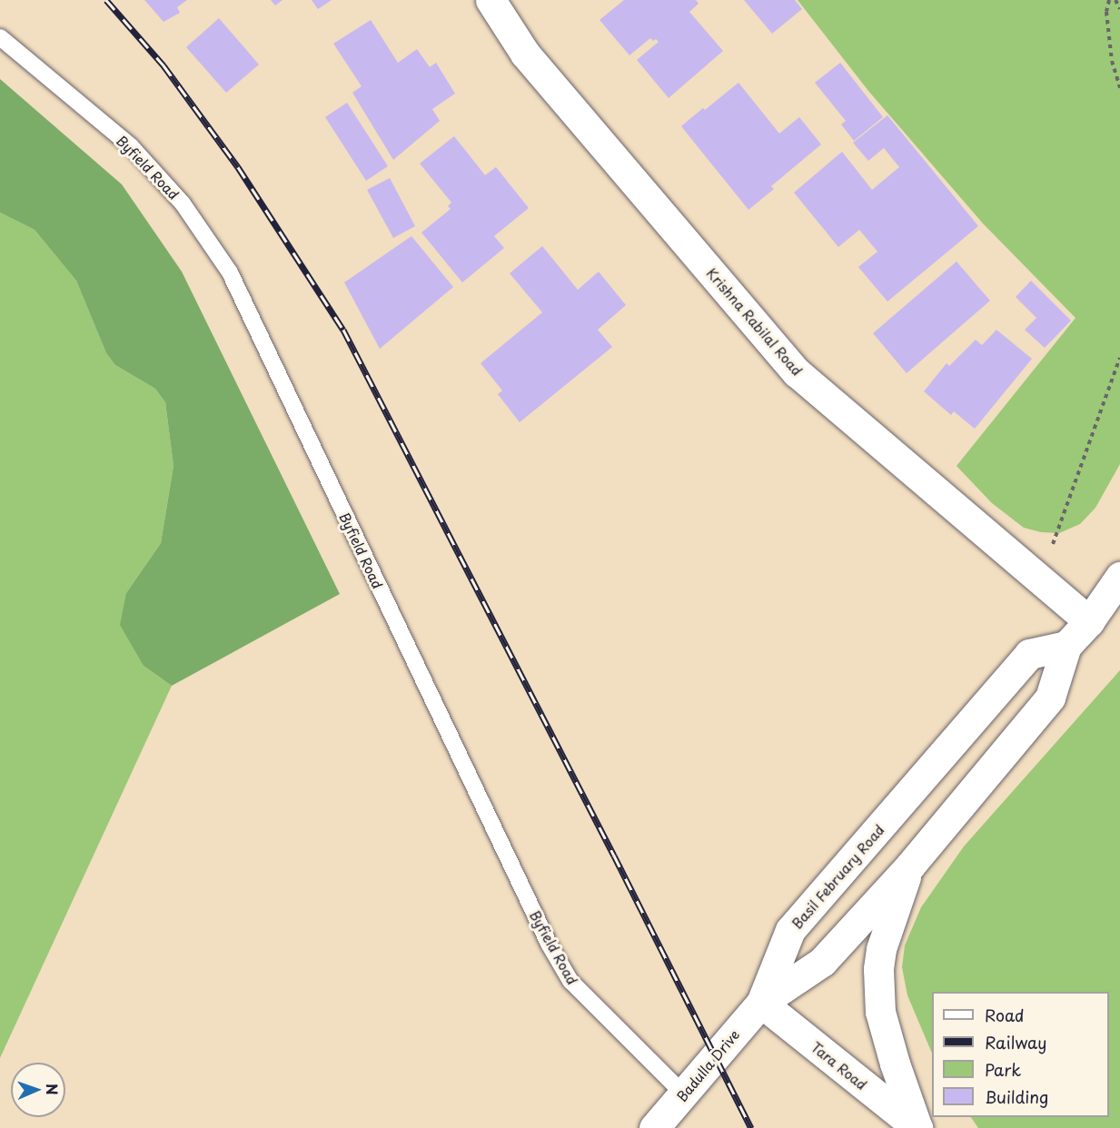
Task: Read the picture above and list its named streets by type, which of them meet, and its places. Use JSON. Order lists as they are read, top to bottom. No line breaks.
{"streets":{"street":["Krishna Rabilal Road","Basil February Road","Badulla Drive","Tara Road"],"lane":["Byfield Road"]},"crossings":[["Byfield Road","Badulla Drive"],["Basil February Road","Badulla Drive"],["Basil February Road","Tara Road"],["Badulla Drive","Tara Road"]],"legend":["Road","Railway","Park","Building"],"north":"right"}
